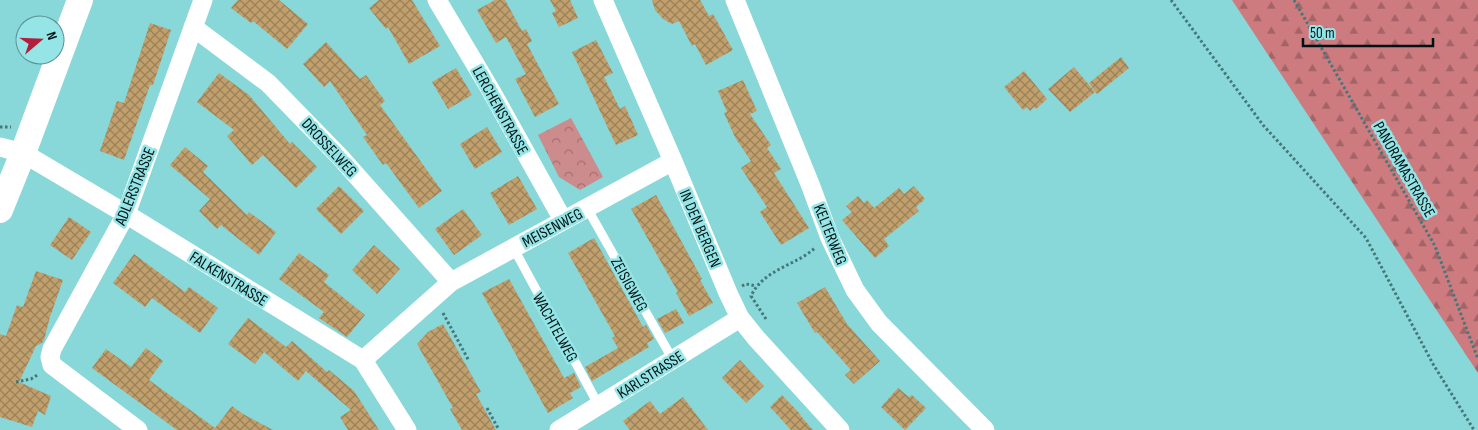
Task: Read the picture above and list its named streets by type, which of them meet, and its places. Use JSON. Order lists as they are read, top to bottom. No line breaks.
{"streets":{"street":["LERCHENSTRASSE","DROSSELWEG","ADLERSTRASSE","MEISENWEG","IN DEN BERGEN","KELTERWEG","FALKENSTRASSE","KARLSTRASSE"],"lane":["ZEISIGWEG","WACHTELWEG"],"path":["PANORAMASTRASSE"]},"crossings":[["LERCHENSTRASSE","MEISENWEG"],["DROSSELWEG","ADLERSTRASSE"],["DROSSELWEG","MEISENWEG"],["ADLERSTRASSE","FALKENSTRASSE"],["MEISENWEG","IN DEN BERGEN"],["MEISENWEG","FALKENSTRASSE"],["MEISENWEG","ZEISIGWEG"],["MEISENWEG","WACHTELWEG"],["IN DEN BERGEN","KARLSTRASSE"],["ZEISIGWEG","KARLSTRASSE"],["WACHTELWEG","KARLSTRASSE"]],"scale_bar":"50 m","north":"right"}
